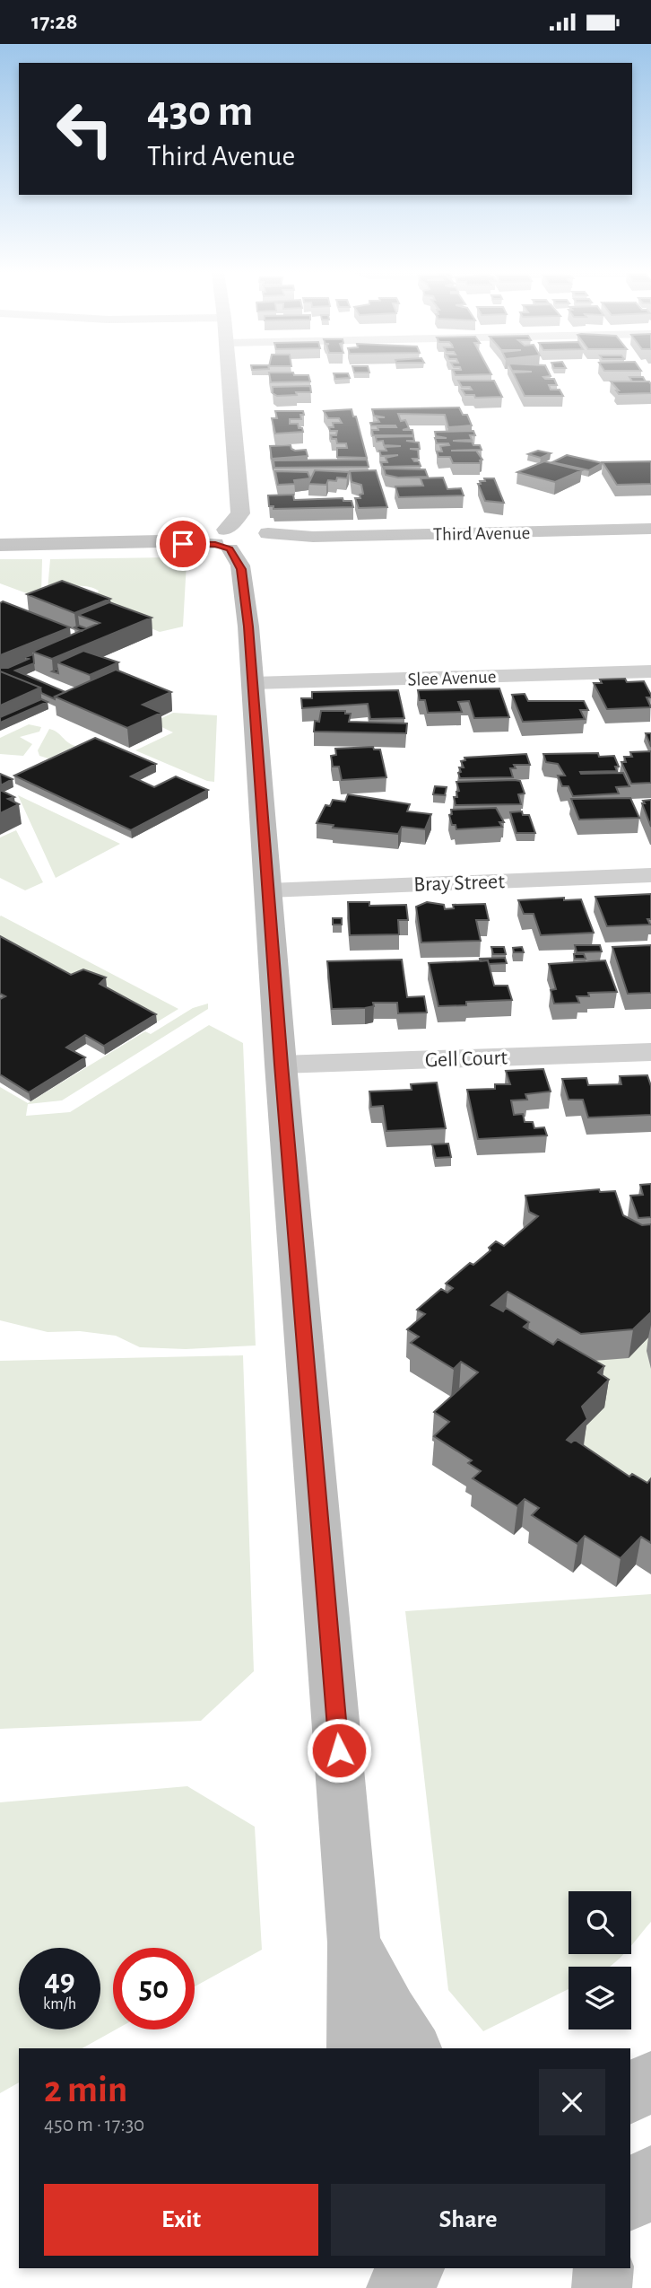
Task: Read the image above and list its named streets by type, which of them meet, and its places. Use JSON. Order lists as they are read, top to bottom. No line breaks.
{"streets":{"main road":["Third Avenue"],"street":["Slee Avenue","Bray Street","Gell Court"]},"page":{"status":"17:28","turn":["430 m","Third Avenue"],"speed":"49 km/h","limit":"50","heading":["2 min","450 m · 17:30"],"buttons":["Exit","Share"]}}
